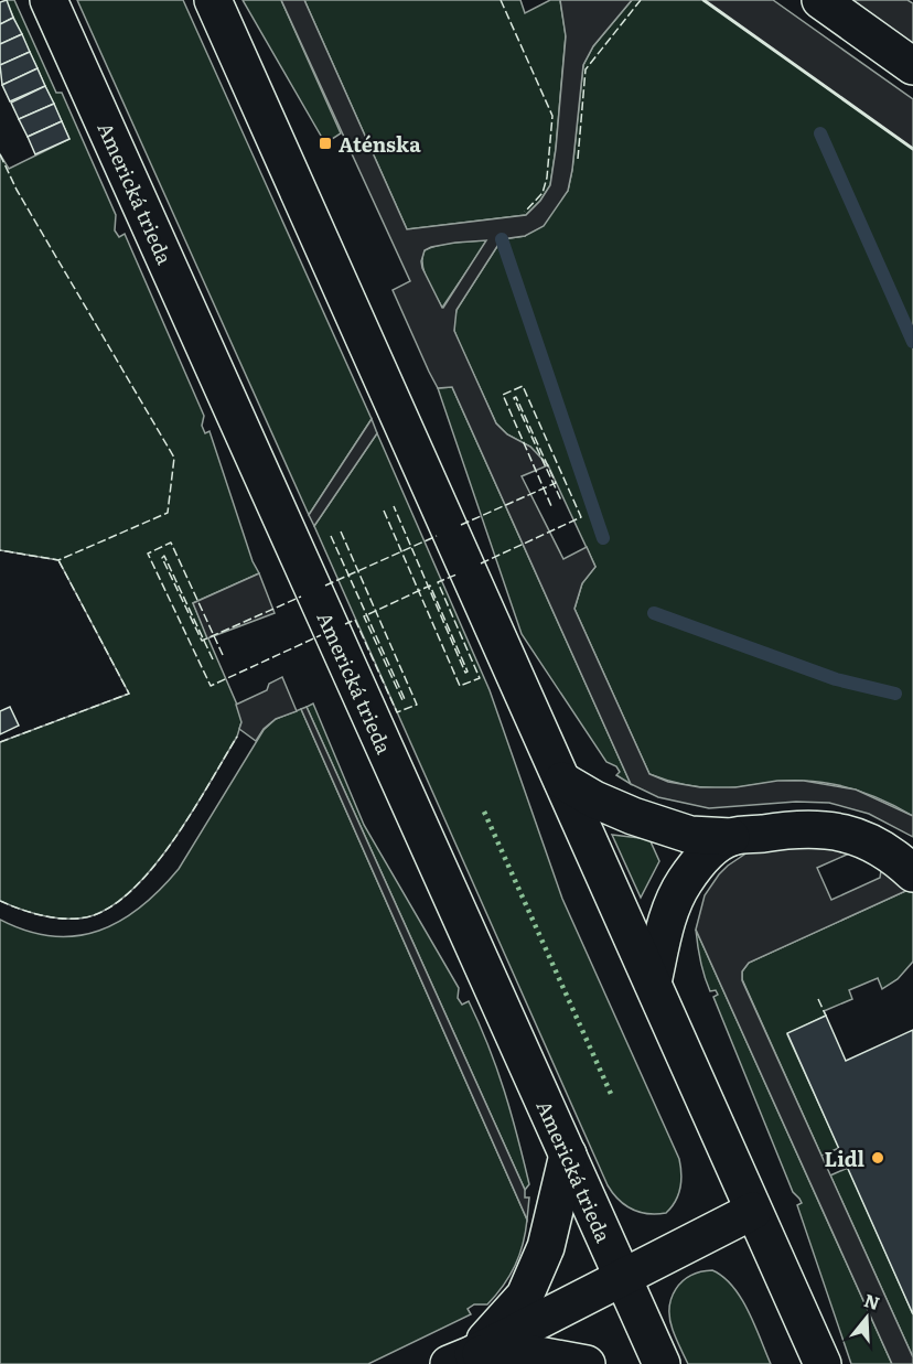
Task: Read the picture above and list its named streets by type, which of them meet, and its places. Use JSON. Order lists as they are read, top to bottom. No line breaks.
{"streets":{"street":["Americká trieda"]},"places":{"transit":["Aténska"],"other":["Lidl"]},"north":"top"}
